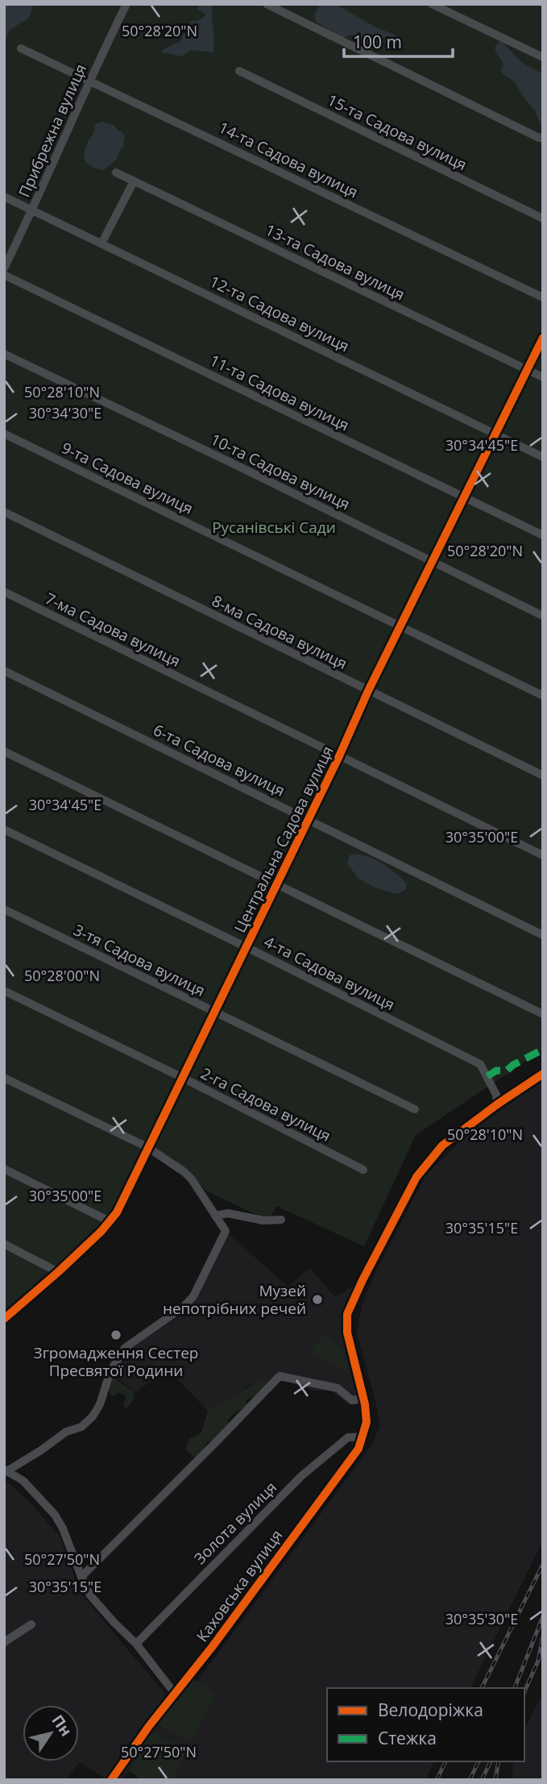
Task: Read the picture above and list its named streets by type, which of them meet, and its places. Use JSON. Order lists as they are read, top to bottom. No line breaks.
{"streets":{"main road":["Центральна Садова вулиця"],"street":["Прибрежна вулиця","15-та Садова вулиця","14-та Садова вулиця","13-та Садова вулиця","12-та Садова вулиця","11-та Садова вулиця","10-та Садова вулиця","9-та Садова вулиця","7-ма Садова вулиця","8-ма Садова вулиця","6-та Садова вулиця","3-тя Садова вулиця","4-та Садова вулиця","2-га Садова вулиця","Золота вулиця","Каховська вулиця"]},"crossings":[["Прибрежна вулиця","14-та Садова вулиця"],["Прибрежна вулиця","12-та Садова вулиця"],["13-та Садова вулиця","Центральна Садова вулиця"],["12-та Садова вулиця","Центральна Садова вулиця"],["11-та Садова вулиця","Центральна Садова вулиця"],["10-та Садова вулиця","Центральна Садова вулиця"],["9-та Садова вулиця","Центральна Садова вулиця"],["7-ма Садова вулиця","Центральна Садова вулиця"],["8-ма Садова вулиця","Центральна Садова вулиця"],["6-та Садова вулиця","Центральна Садова вулиця"],["Центральна Садова вулиця","3-тя Садова вулиця"],["Центральна Садова вулиця","4-та Садова вулиця"],["Центральна Садова вулиця","2-га Садова вулиця"],["4-та Садова вулиця","Каховська вулиця"],["Золота вулиця","Каховська вулиця"]],"parks":["Русанівські Сади"],"places":["Музей непотрібних речей","Згромадження Сестер Пресвятої Родини"],"legend":["Велодоріжка","Стежка"],"scale_bar":"100 m","north":"top right","coordinates":["50°28'20\"N","50°28'10\"N","30°34'30\"E","30°34'45\"E","30°35'00\"E","50°28'00\"N","30°35'15\"E","50°27'50\"N","30°35'30\"E"]}
